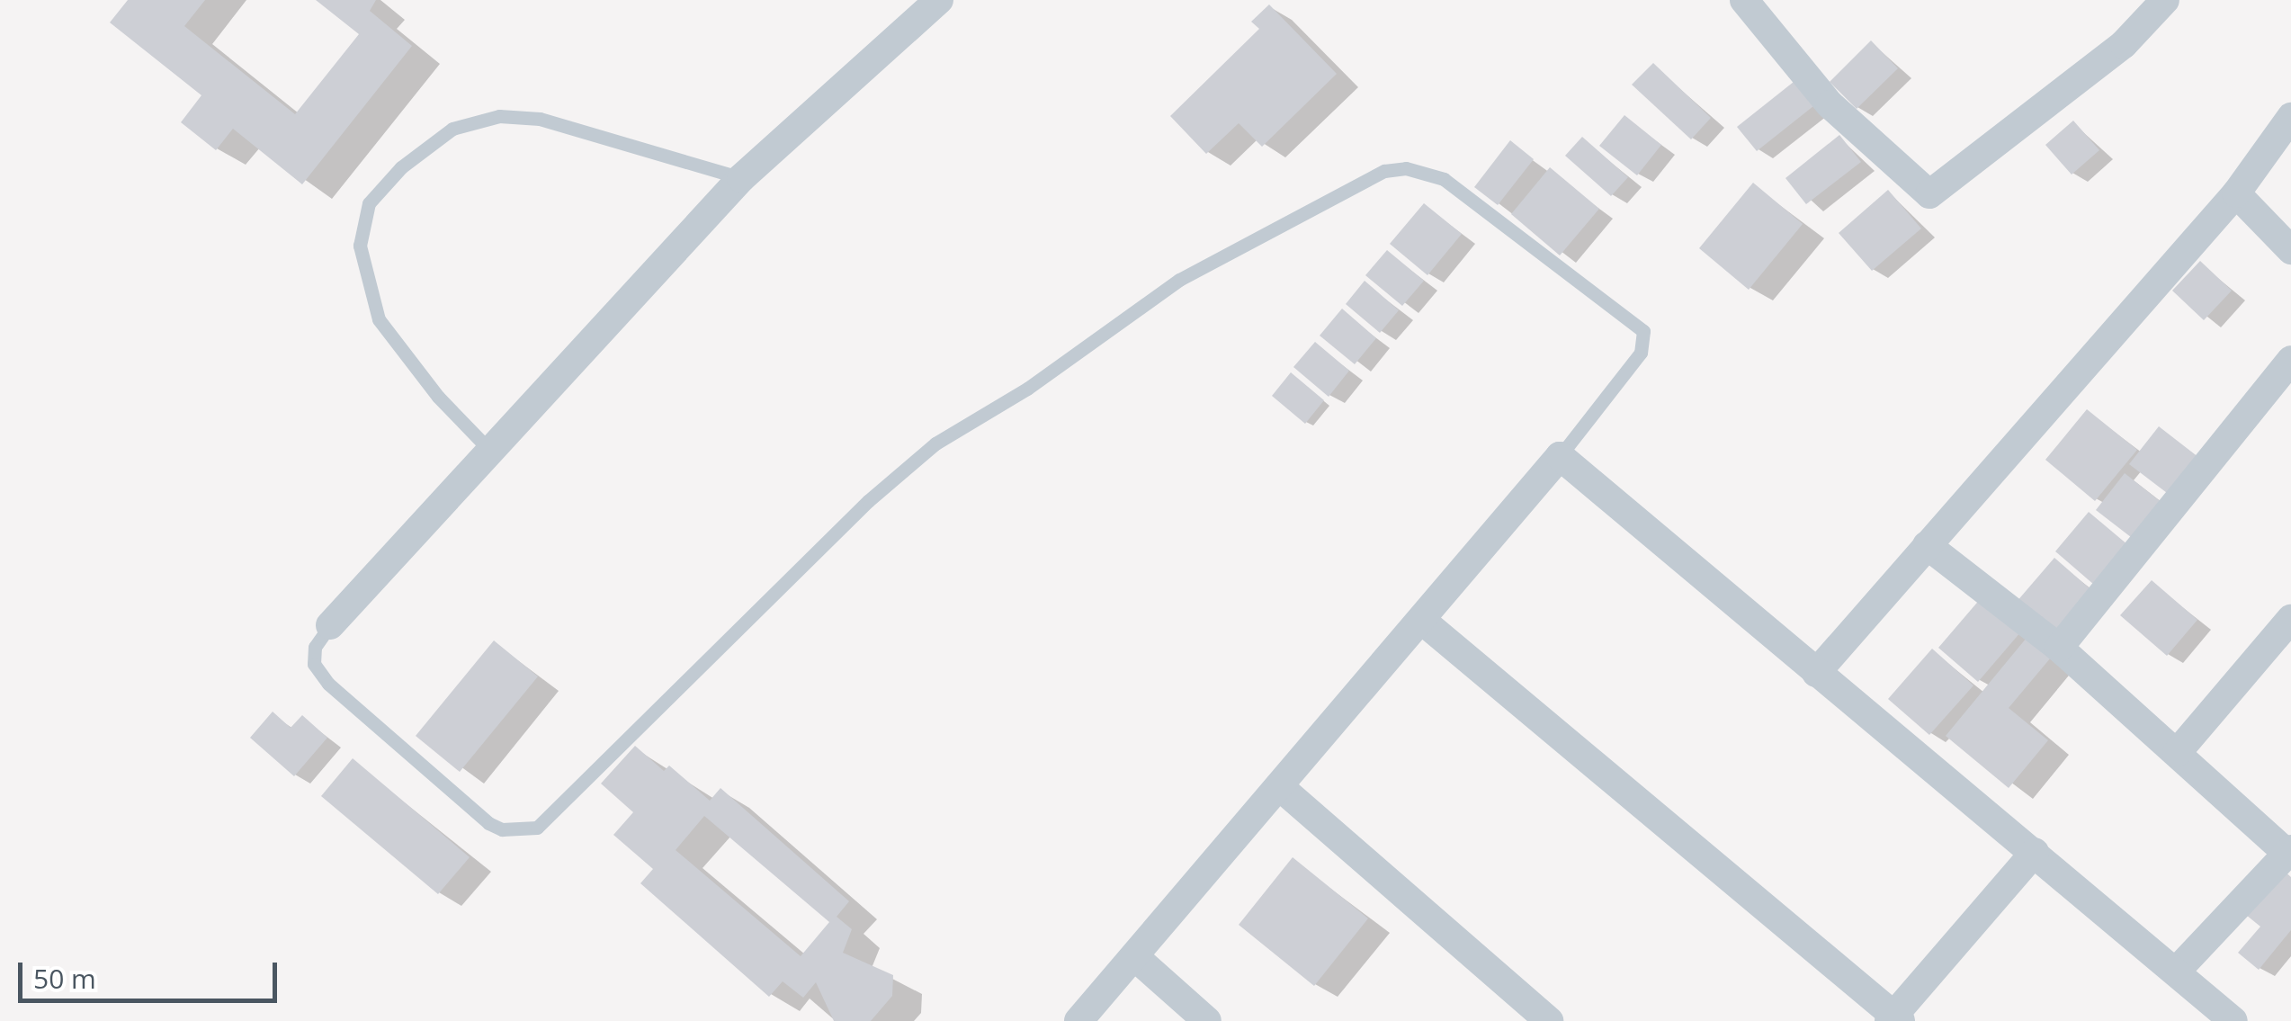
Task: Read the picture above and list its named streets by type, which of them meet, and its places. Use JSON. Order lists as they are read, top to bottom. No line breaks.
{"scale_bar":"50 m"}
